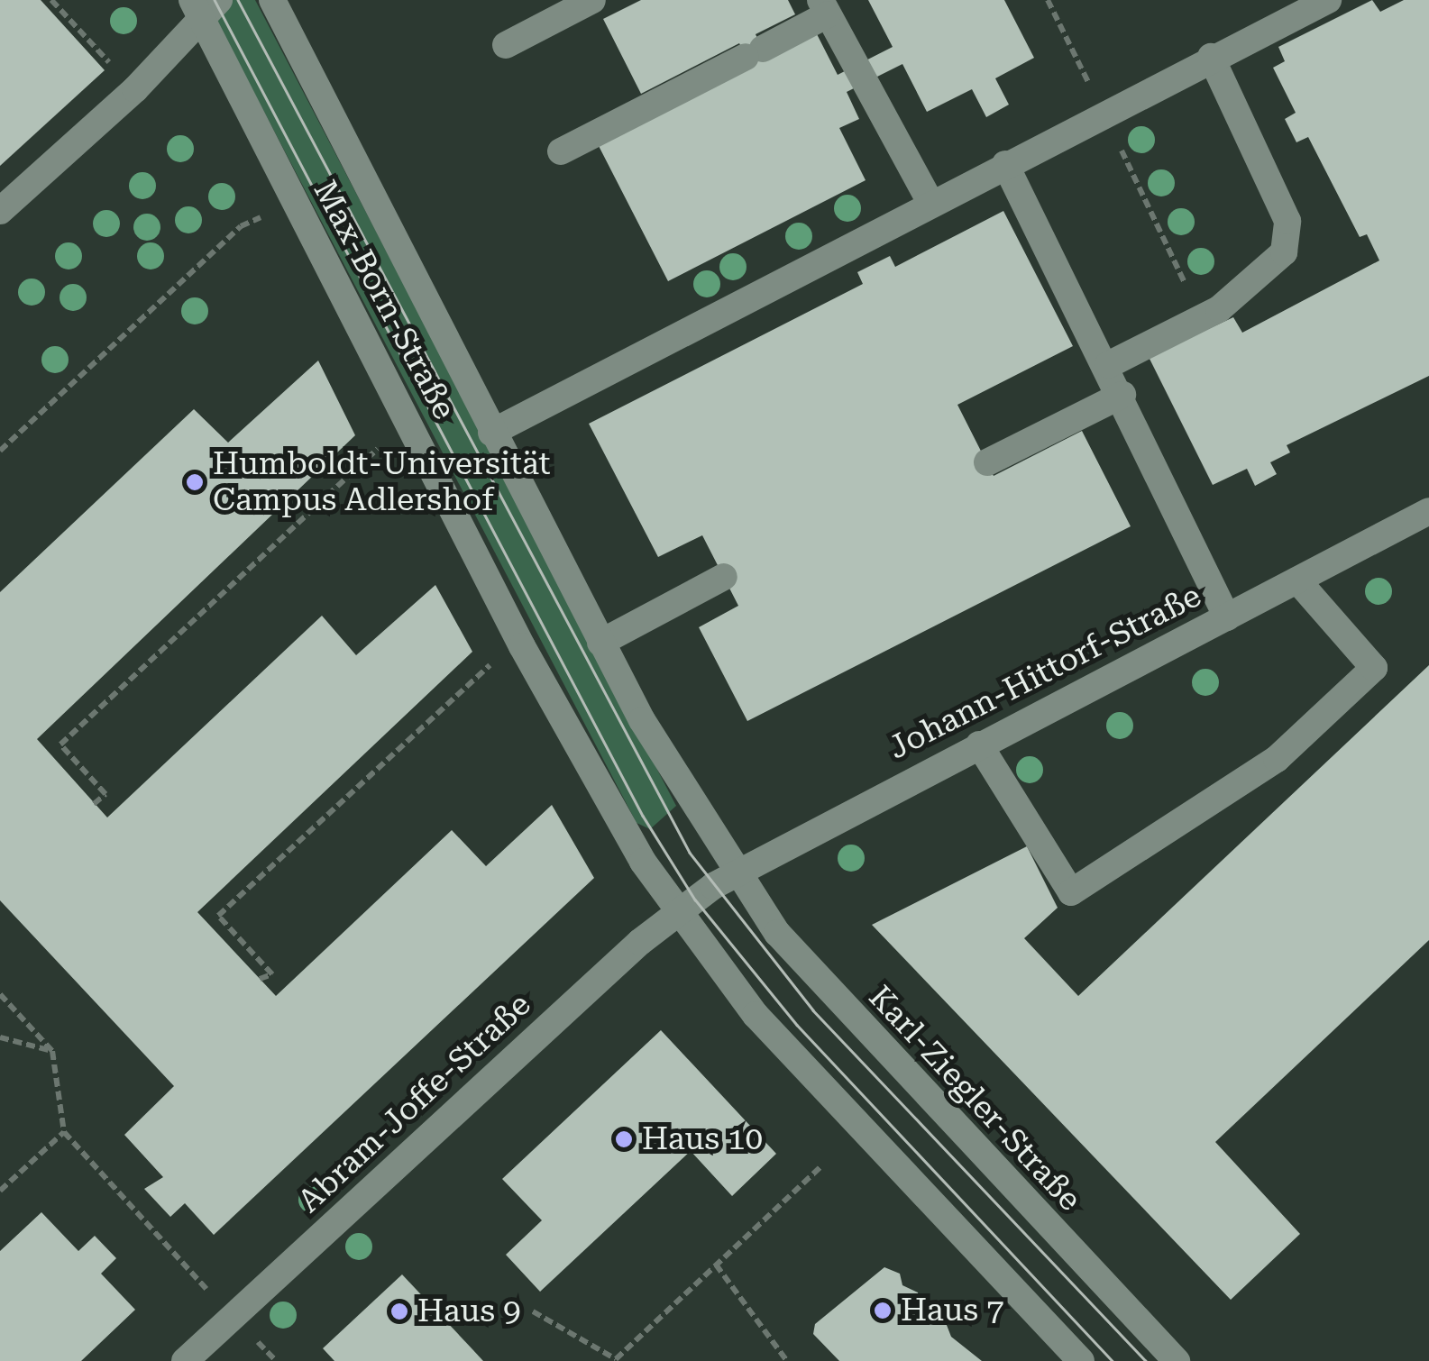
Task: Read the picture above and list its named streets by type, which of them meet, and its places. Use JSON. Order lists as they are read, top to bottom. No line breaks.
{"streets":{"street":["Max-Born-Straße","Johann-Hittorf-Straße","Karl-Ziegler-Straße","Abram-Joffe-Straße"]},"crossings":[["Max-Born-Straße","Johann-Hittorf-Straße"],["Max-Born-Straße","Karl-Ziegler-Straße"],["Max-Born-Straße","Abram-Joffe-Straße"],["Johann-Hittorf-Straße","Karl-Ziegler-Straße"],["Johann-Hittorf-Straße","Abram-Joffe-Straße"]],"places":["Humboldt-Universität Campus Adlershof","Haus 10","Haus 7","Haus 9"]}
